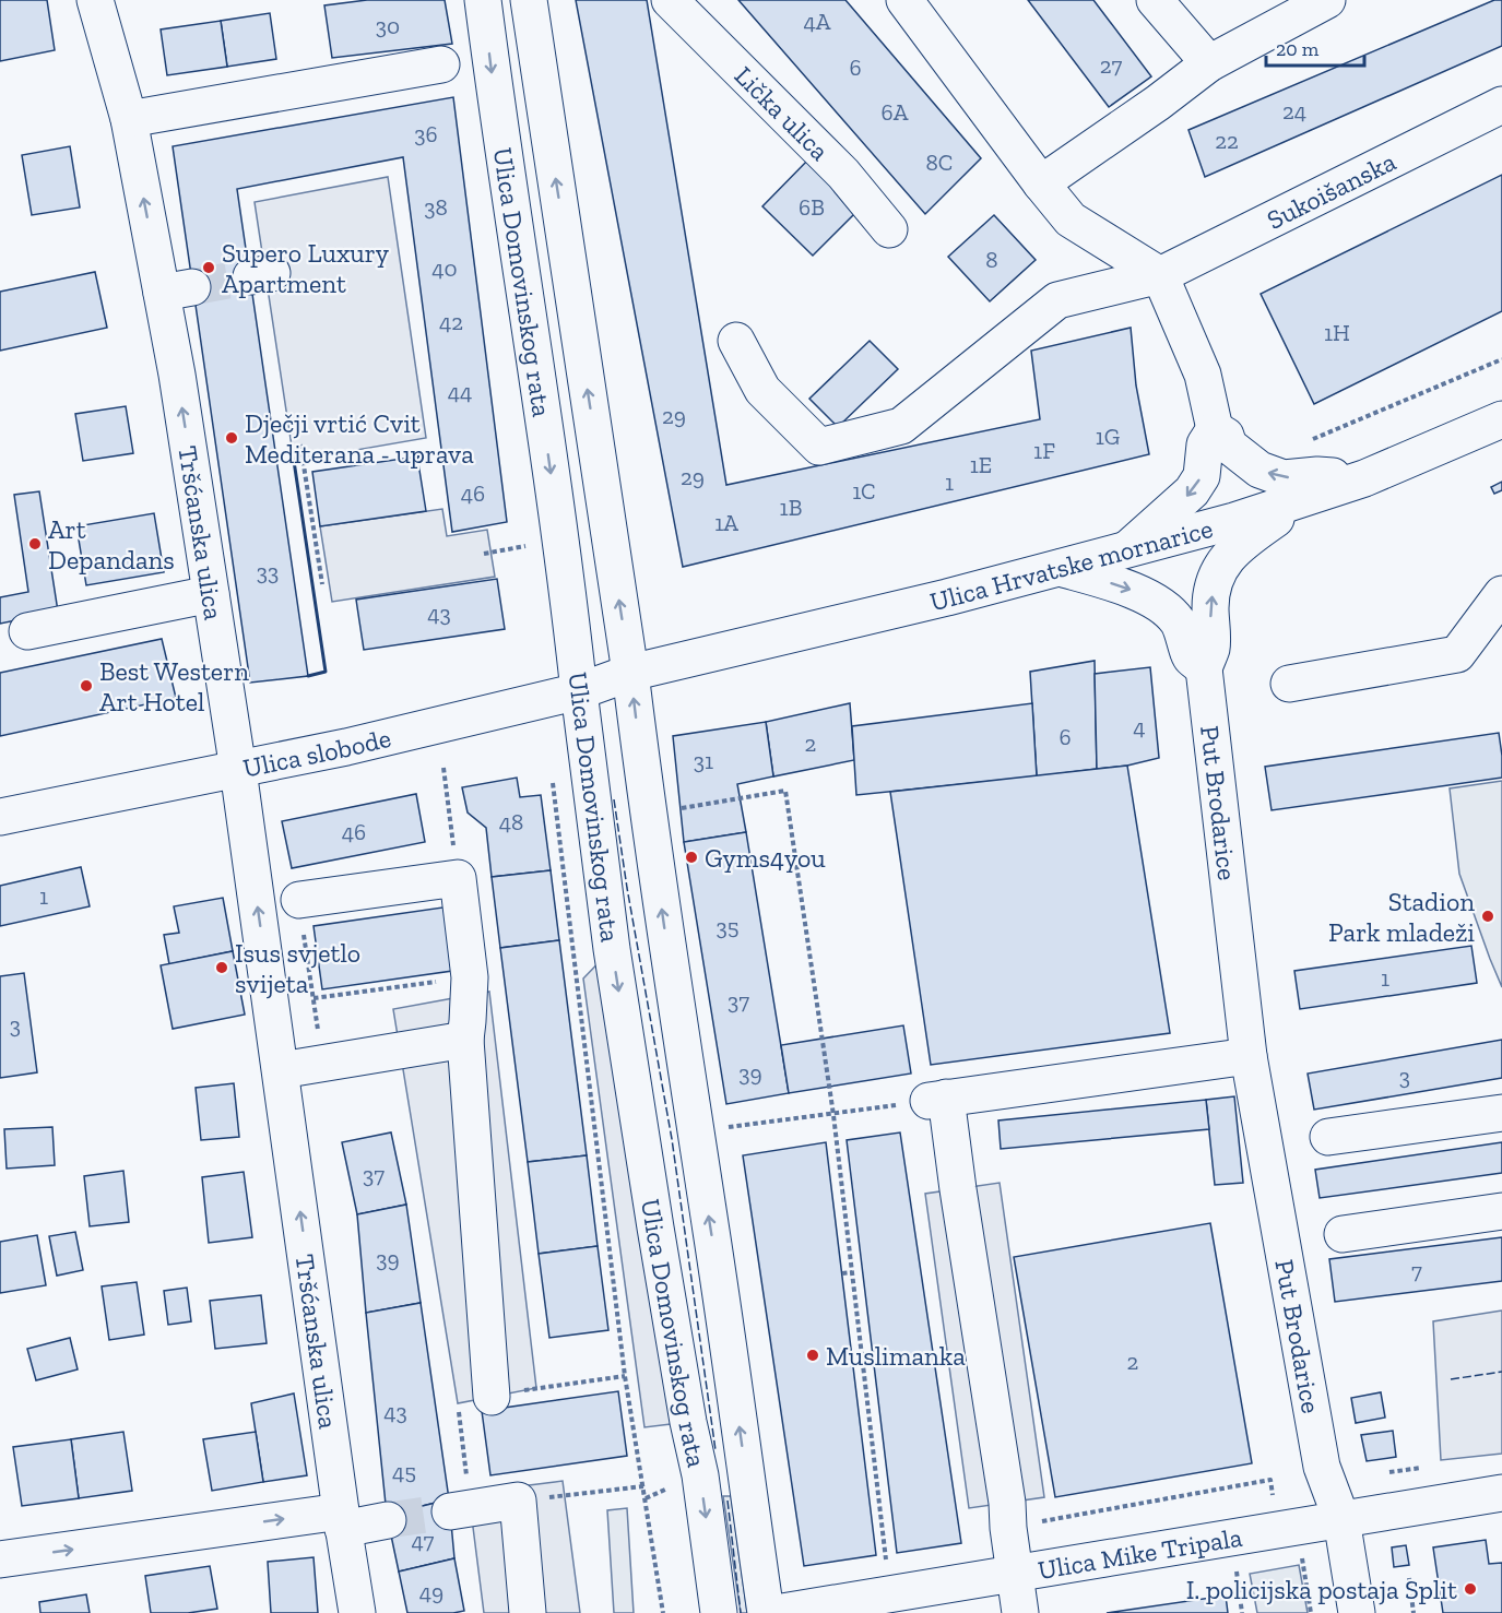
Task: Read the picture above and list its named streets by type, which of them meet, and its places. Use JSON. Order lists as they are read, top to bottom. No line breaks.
{"streets":{"street":["Lička ulica","Sukoišanska","Ulica Domovinskog rata","Tršćanska ulica","Ulica Hrvatske mornarice","Ulica slobode","Put Brodarice","Ulica Mike Tripala"]},"crossings":[["Ulica Domovinskog rata","Ulica Hrvatske mornarice"],["Ulica Domovinskog rata","Ulica slobode"],["Tršćanska ulica","Ulica slobode"],["Ulica Hrvatske mornarice","Ulica slobode"],["Put Brodarice","Ulica Mike Tripala"]],"places":["Supero Luxury Apartment","Dječji vrtić Cvit Mediterana - uprava","Art Depandans","Best Western Art Hotel","Gyms4you","Stadion Park mladeži","Isus svjetlo svijeta","Muslimanka","I. policijska postaja Split"],"house_numbers":["4A","30","27","6","24","6A","36","22","8C","38","6B","8","40","42","1H","44","29","1G","1F","1E","29","1","1C","46","1B","1A","33","43","4","6","2","31","48","46","1","35","1","37","3","39","3","37","39","7","2","43","45","47","49"],"scale_bar":"20 m"}
